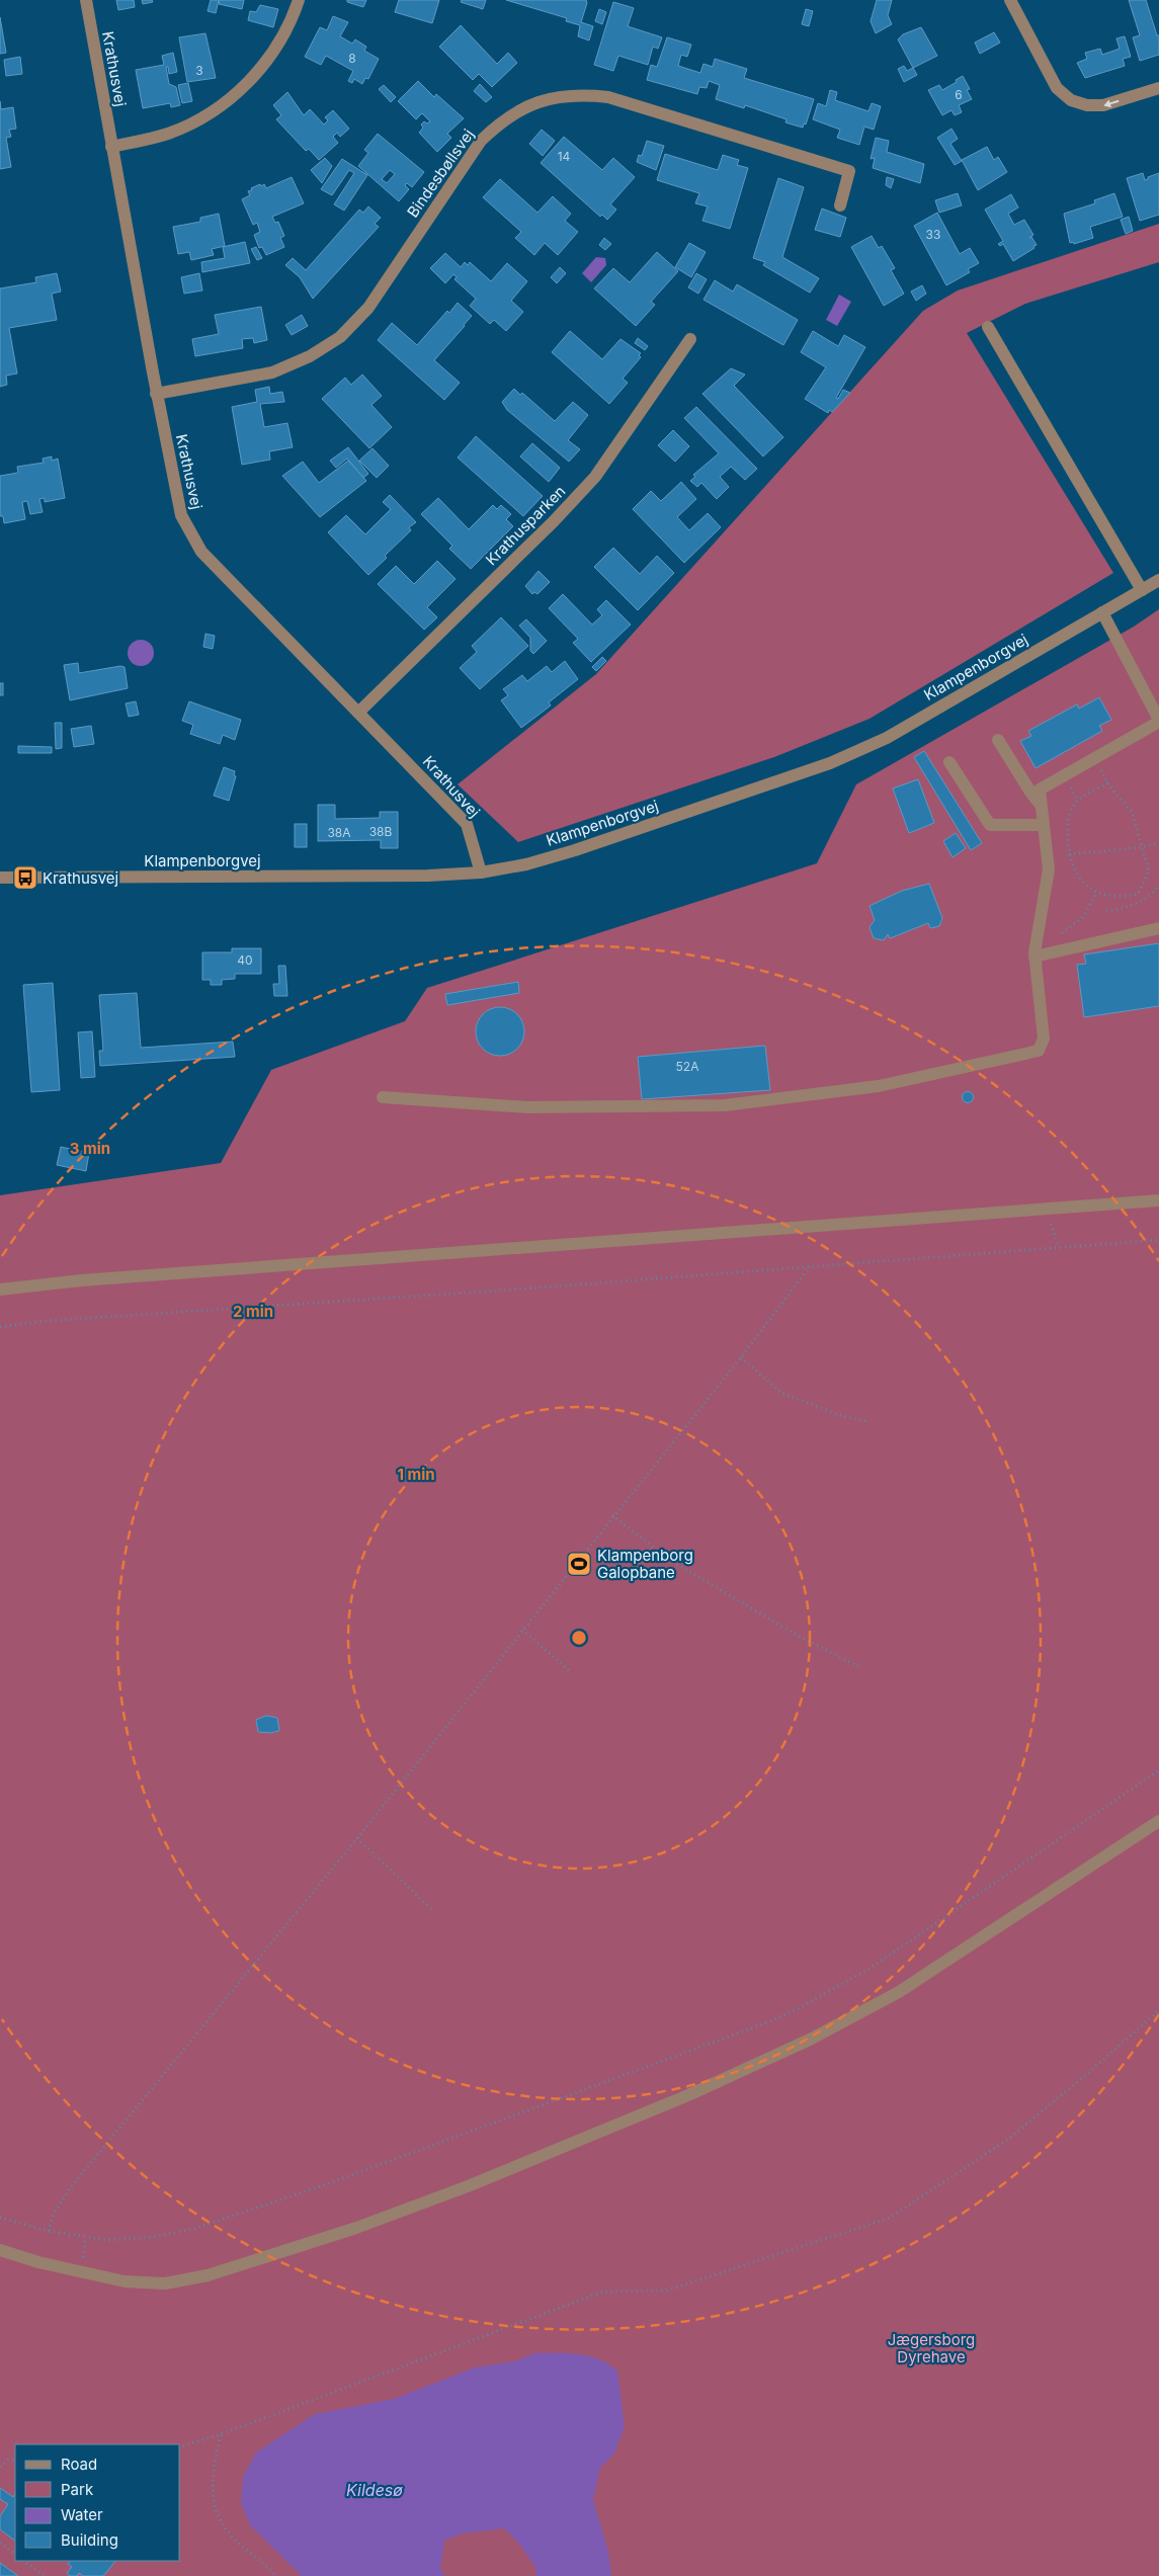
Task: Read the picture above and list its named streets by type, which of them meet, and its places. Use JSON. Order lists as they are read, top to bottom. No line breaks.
{"streets":{"street":["Krathusvej","Bindesbøllsvej","Krathusparken","Klampenborgvej"]},"crossings":[["Krathusvej","Bindesbøllsvej"],["Krathusvej","Krathusparken"],["Krathusvej","Klampenborgvej"]],"water":["Kildesø"],"parks":["Jægersborg Dyrehave"],"places":{"bus stop":["Krathusvej"],"sports":["Klampenborg Galopbane"]},"house_numbers":["8","3","6","14","33","38B","38A","40","52A"],"legend":["Road","Park","Water","Building"],"rings":["3 min","2 min","1 min"]}
